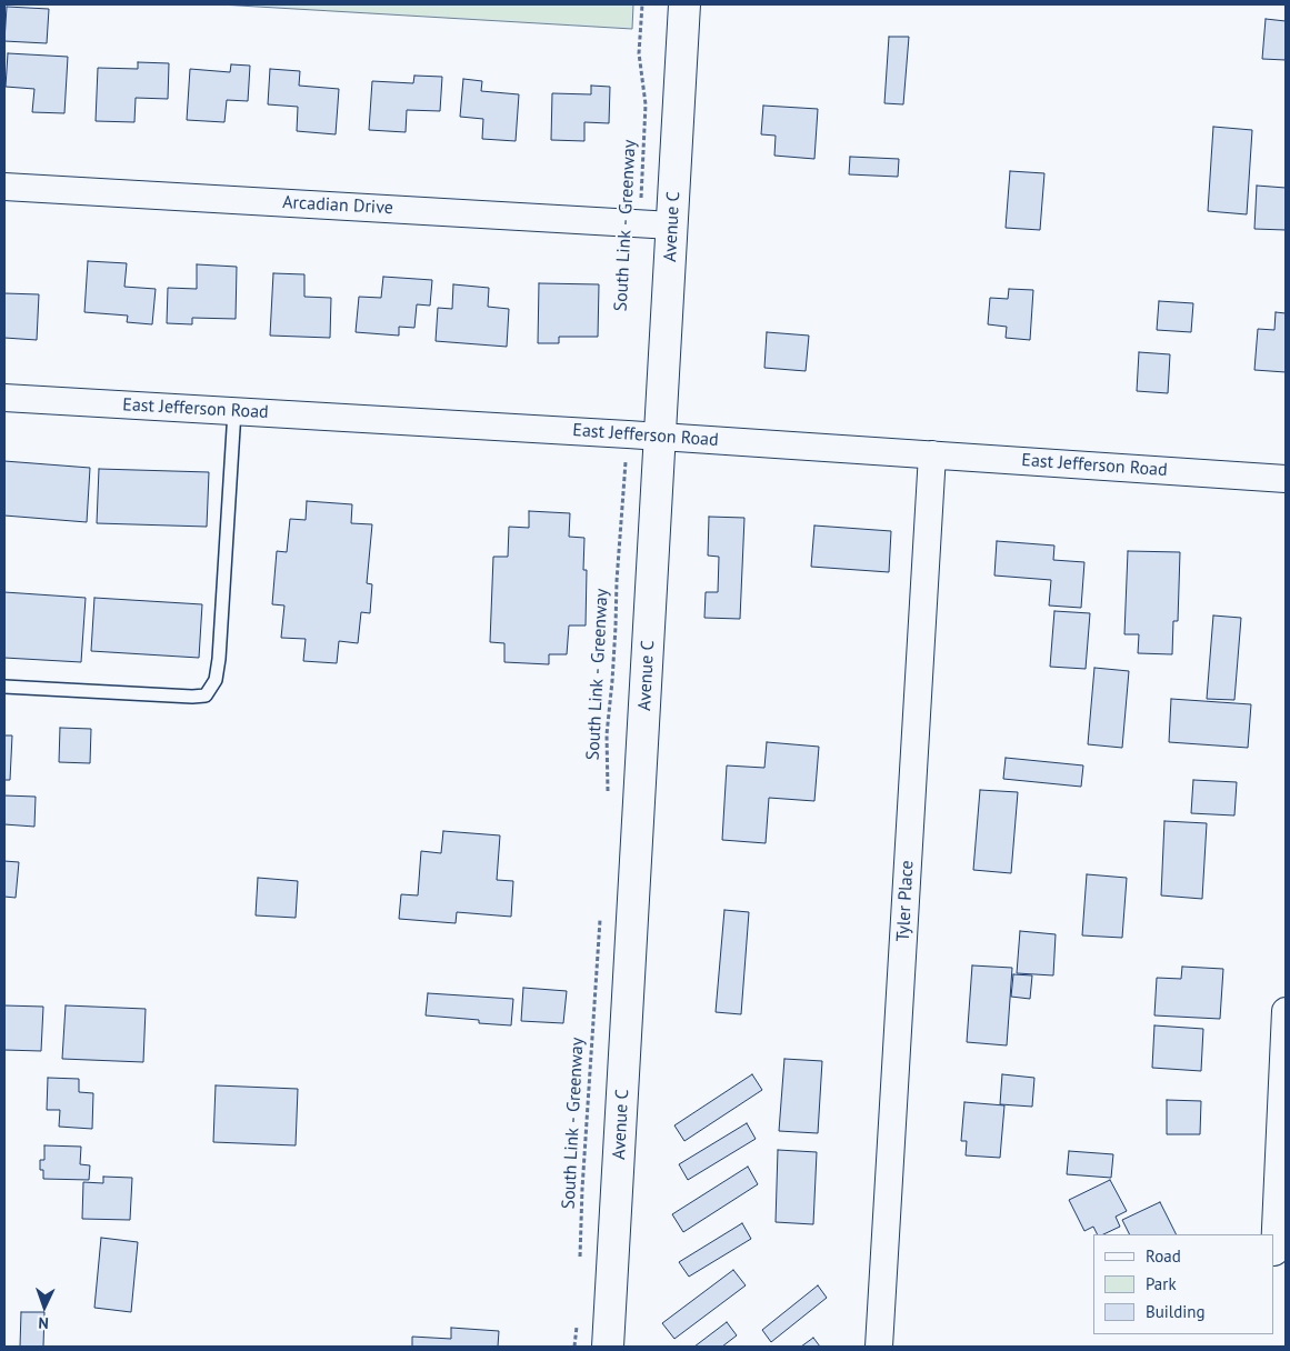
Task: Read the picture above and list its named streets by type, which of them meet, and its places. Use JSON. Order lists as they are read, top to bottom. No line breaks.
{"streets":{"main road":["Avenue C"],"street":["Arcadian Drive","East Jefferson Road","Tyler Place"],"path":["South Link - Greenway"]},"crossings":[["Arcadian Drive","South Link - Greenway"],["Arcadian Drive","Avenue C"],["South Link - Greenway","East Jefferson Road"],["Avenue C","East Jefferson Road"],["East Jefferson Road","Tyler Place"]],"legend":["Road","Park","Building"],"north":"bottom"}
